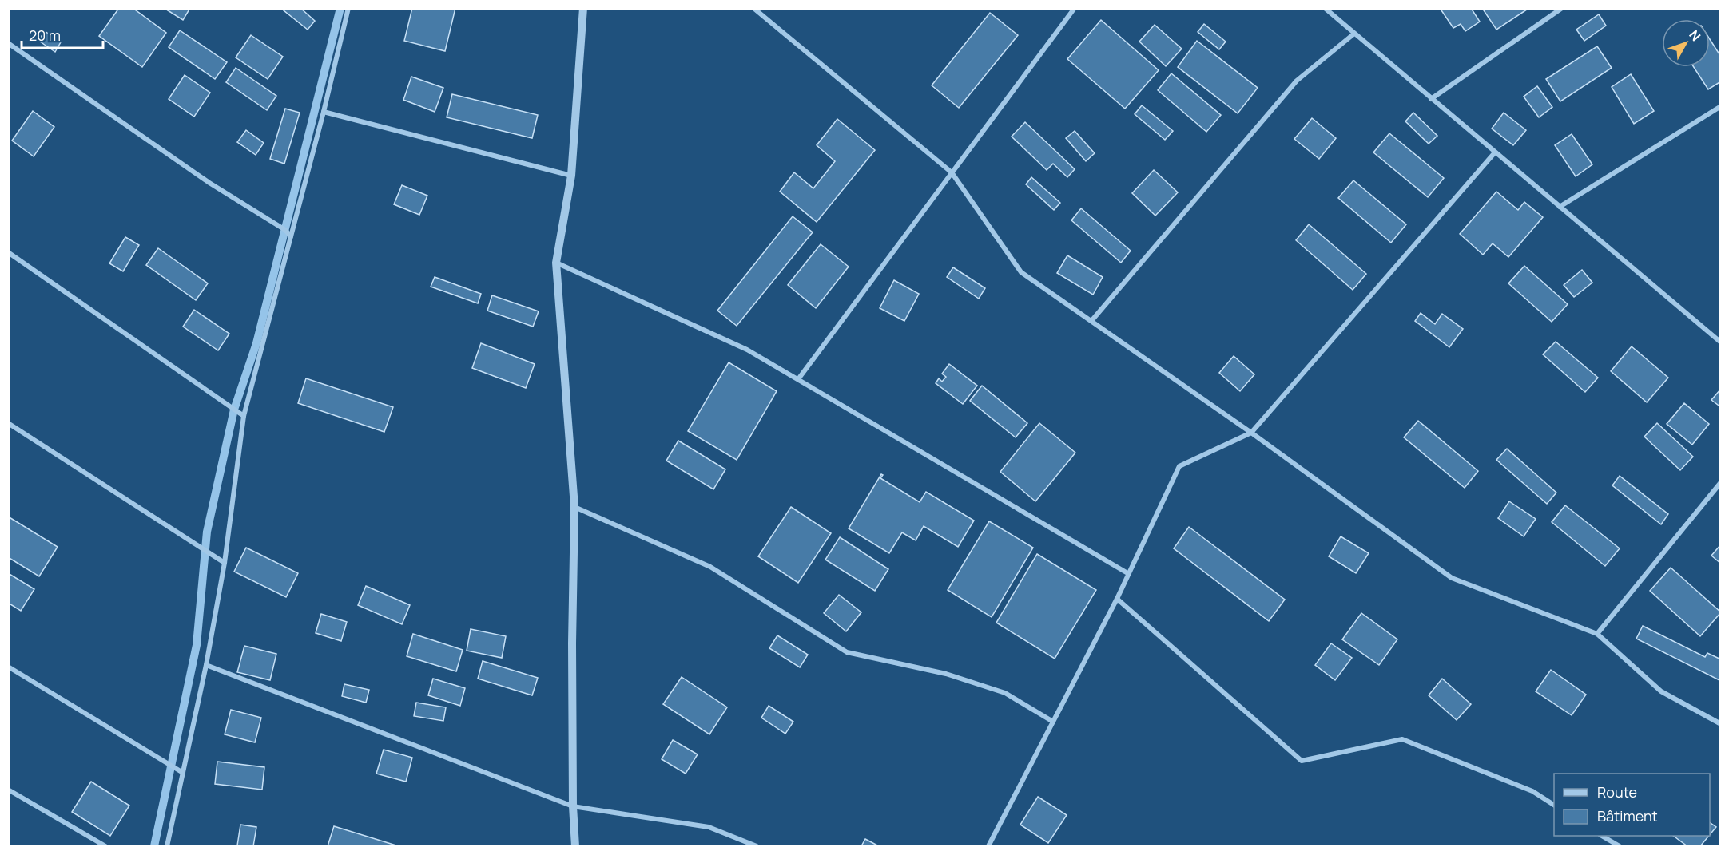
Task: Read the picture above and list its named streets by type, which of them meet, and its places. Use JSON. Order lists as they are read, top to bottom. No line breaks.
{"legend":["Route","Bâtiment"],"scale_bar":"20 m","north":"top right"}
